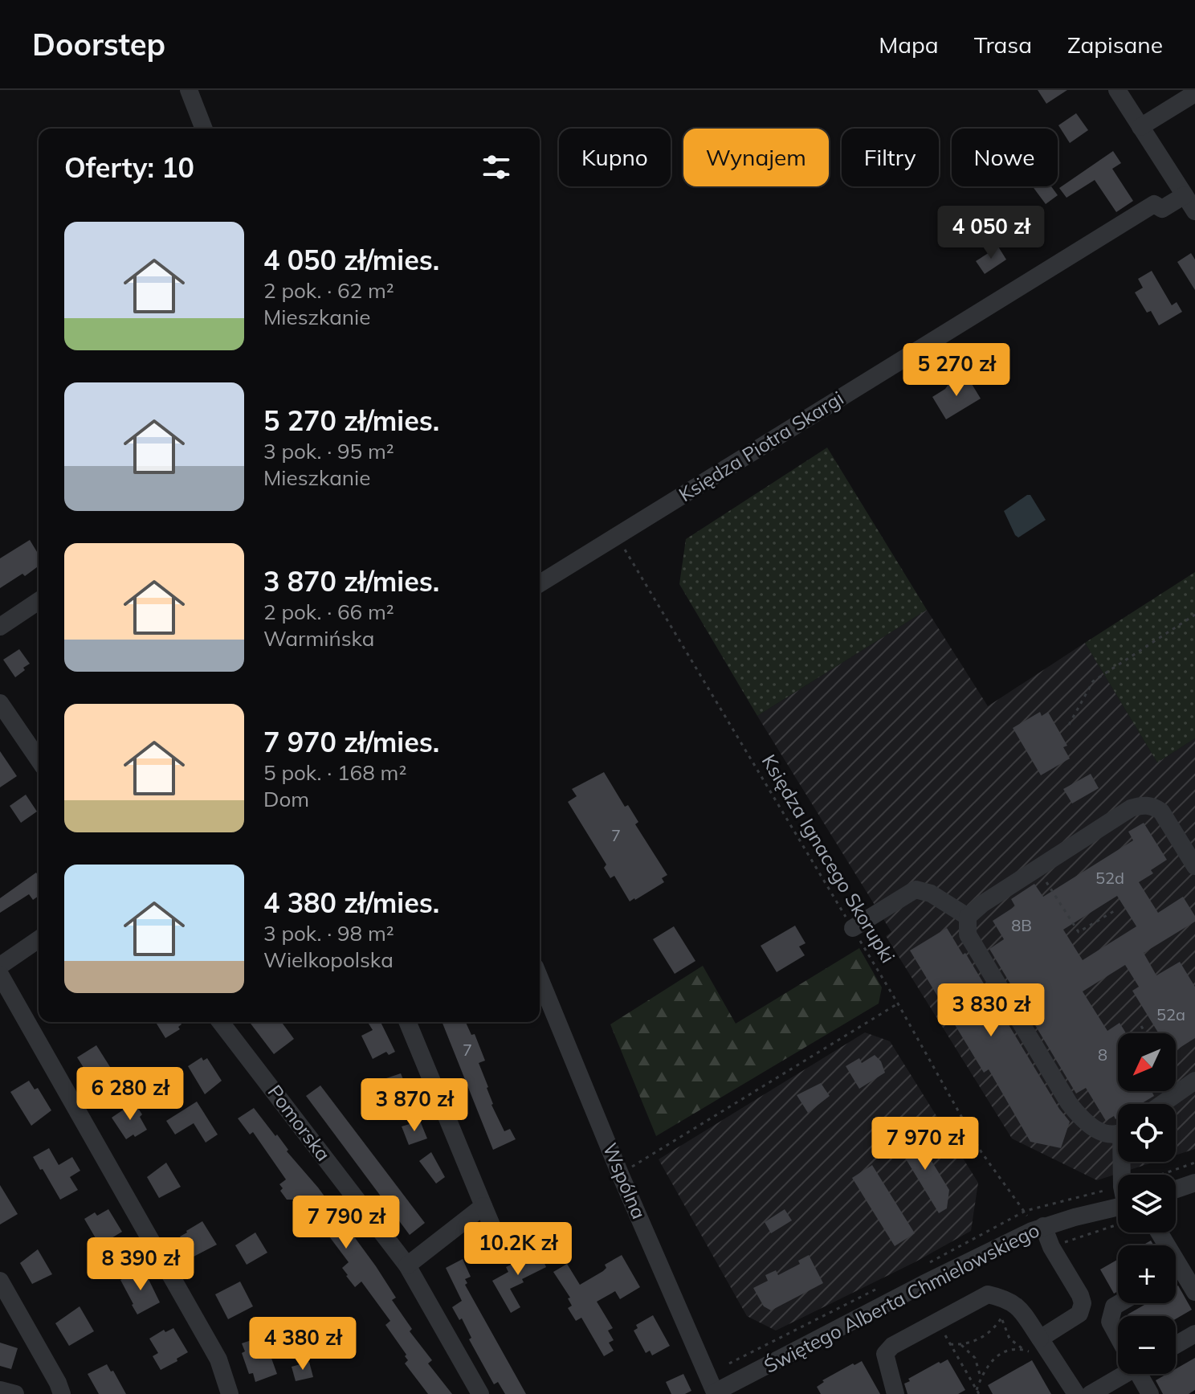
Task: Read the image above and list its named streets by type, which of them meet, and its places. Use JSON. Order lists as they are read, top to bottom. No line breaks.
{"streets":{"street":["Księdza Piotra Skargi","Pomorska","Wspólna","Świętego Alberta Chmielowskiego"],"path":["Księdza Ignacego Skorupki"]},"crossings":[["Księdza Piotra Skargi","Księdza Ignacego Skorupki"],["Księdza Ignacego Skorupki","Świętego Alberta Chmielowskiego"],["Wspólna","Świętego Alberta Chmielowskiego"]],"house_numbers":["7","52d","8B","52a","7","8"],"north":"bottom left","page":{"header":"Doorstep","nav":["Mapa","Trasa","Zapisane"],"chip":["Kupno","Wynajem","Filtry","Nowe"],"heading":"Oferty: 10","price":["4 050 zł","5 270 zł","3 830 zł","6 280 zł","3 870 zł","7 970 zł","7 790 zł","10.2K zł","8 390 zł","4 380 zł"],"list":[{"name":"4 050 zł/mies.","note":"2 pok. · 62 m² · Mieszkanie"},{"name":"5 270 zł/mies.","note":"3 pok. · 95 m² · Mieszkanie"},{"name":"3 870 zł/mies.","note":"2 pok. · 66 m² · Warmińska"},{"name":"7 970 zł/mies.","note":"5 pok. · 168 m² · Dom"},{"name":"4 380 zł/mies.","note":"3 pok. · 98 m² · Wielkopolska"}],"map_buttons":["+","−"]}}
